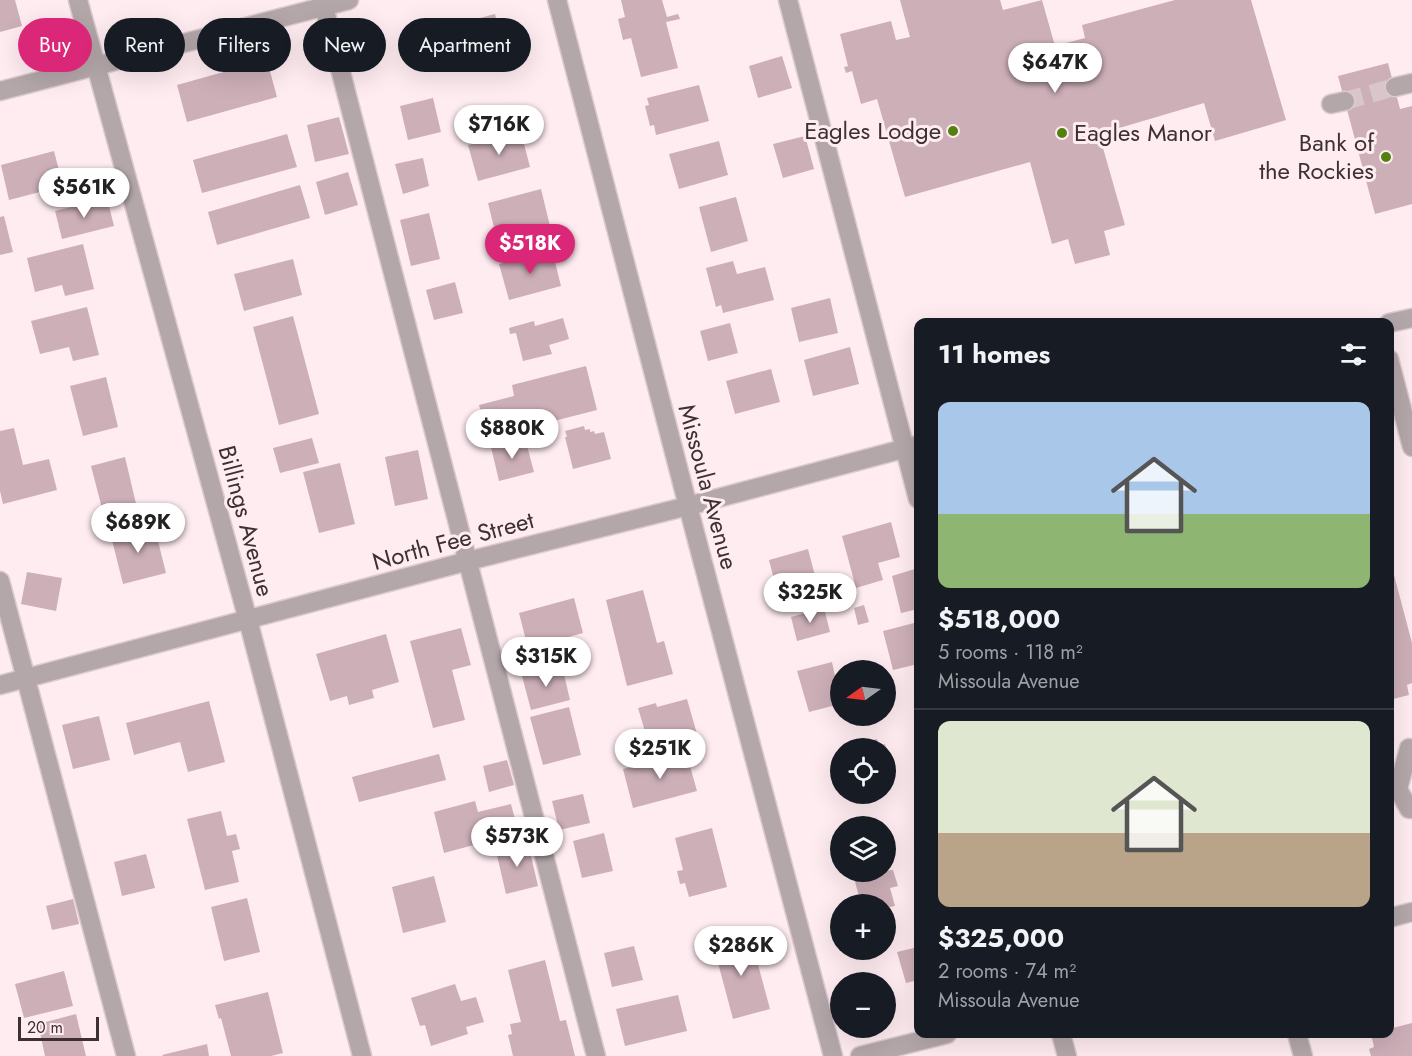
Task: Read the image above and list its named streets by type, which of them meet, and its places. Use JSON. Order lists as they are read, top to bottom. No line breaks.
{"streets":{"street":["Missoula Avenue","Billings Avenue","North Fee Street"]},"crossings":[["Missoula Avenue","North Fee Street"],["Billings Avenue","North Fee Street"]],"places":["Eagles Lodge","Eagles Manor","Bank of the Rockies"],"scale_bar":"20 m","north":"left","page":{"chip":["Buy","Rent","Filters","New","Apartment"],"price":["$647K","$716K","$561K","$518K","$880K","$689K","$325K","$315K","$251K","$573K","$286K"],"heading":"11 homes","list":[{"name":"$518,000","note":"5 rooms · 118 m² · Missoula Avenue"},{"name":"$325,000","note":"2 rooms · 74 m² · Missoula Avenue"}],"map_buttons":["+","−"],"scale":"20 m"}}
